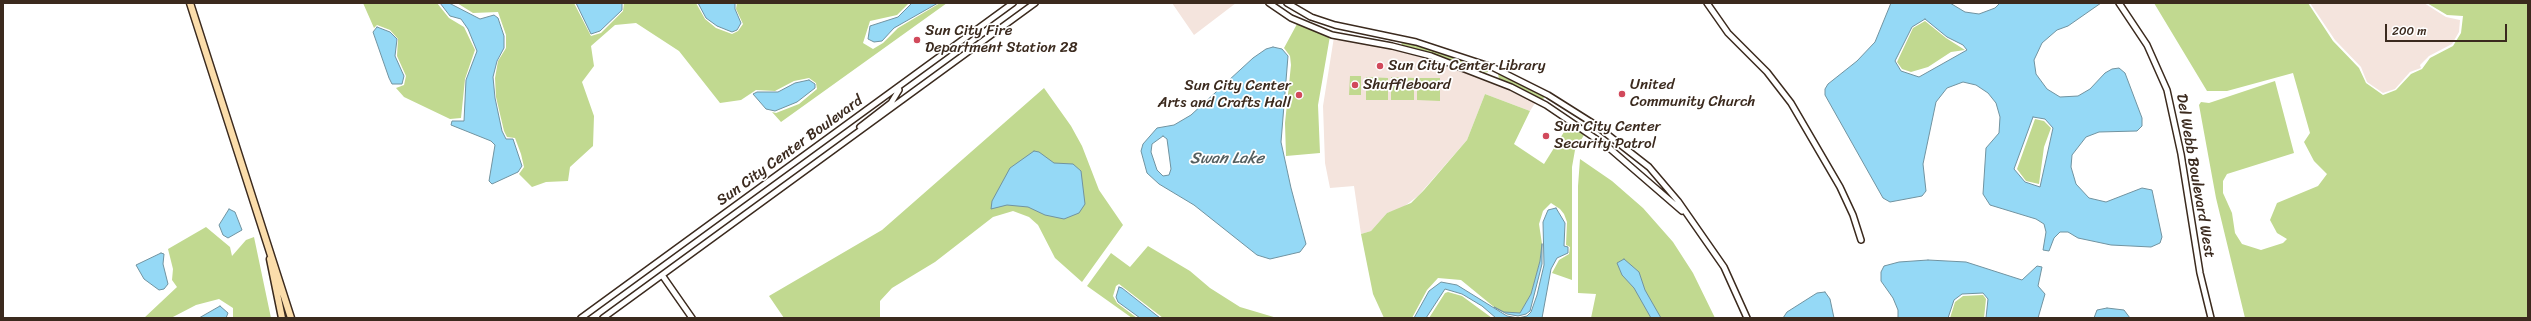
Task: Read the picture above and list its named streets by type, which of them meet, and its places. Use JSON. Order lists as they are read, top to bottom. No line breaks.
{"streets":{"street":["Sun City Center Boulevard","Del Webb Boulevard West"]},"water":["Swan Lake"],"places":["Sun City Fire Department Station 28","Sun City Center Library","Shuffleboard","United Community Church","Sun City Center Arts and Crafts Hall","Sun City Center Security Patrol"],"scale_bar":"200 m"}
